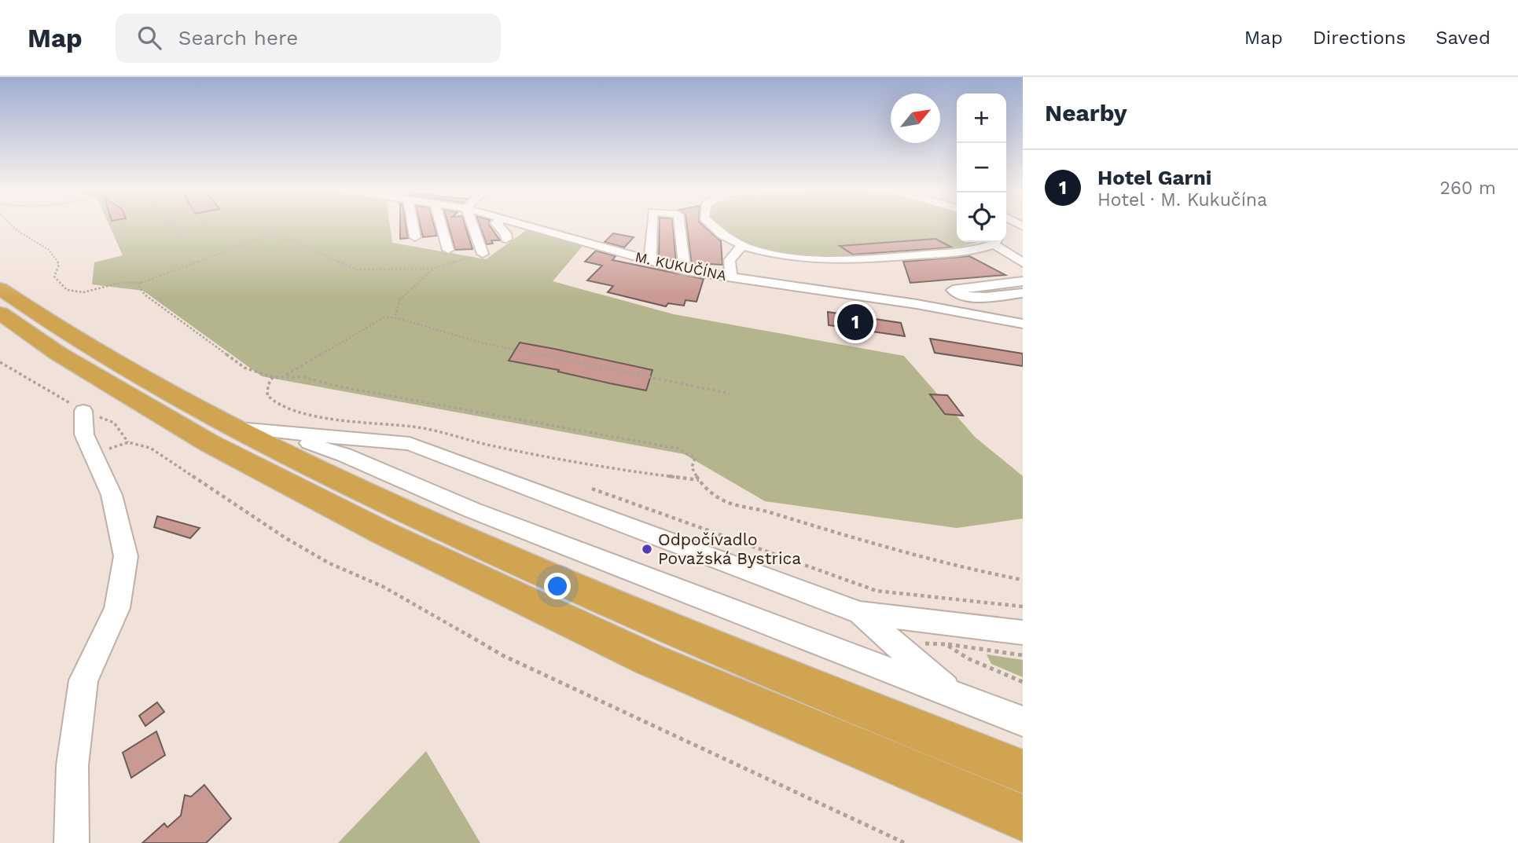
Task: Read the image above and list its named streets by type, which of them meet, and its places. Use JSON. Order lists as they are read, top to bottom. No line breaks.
{"streets":{"street":["M. KUKUČÍNA"]},"places":["Odpočívadlo Považská Bystrica"],"north":"top right","page":{"header":"Map","search":"Search here","nav":["Map","Directions","Saved"],"heading":"Nearby","map_buttons":["+","−"],"list":[{"mark":"1","name":"Hotel Garni","note":"Hotel · M. Kukučína","value":"260 m"}],"pins":"1"}}
